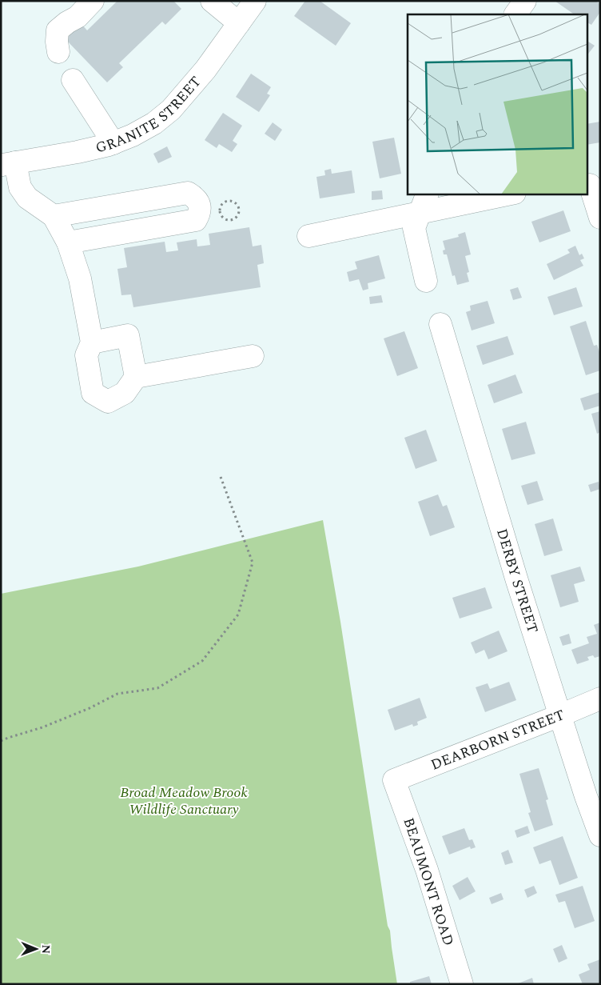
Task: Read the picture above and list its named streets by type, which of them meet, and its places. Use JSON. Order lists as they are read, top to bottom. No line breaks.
{"streets":{"street":["GRANITE STREET","DERBY STREET","DEARBORN STREET","BEAUMONT ROAD"]},"crossings":[["DERBY STREET","DEARBORN STREET"],["DEARBORN STREET","BEAUMONT ROAD"]],"parks":["Broad Meadow Brook Wildlife Sanctuary"],"north":"right"}
